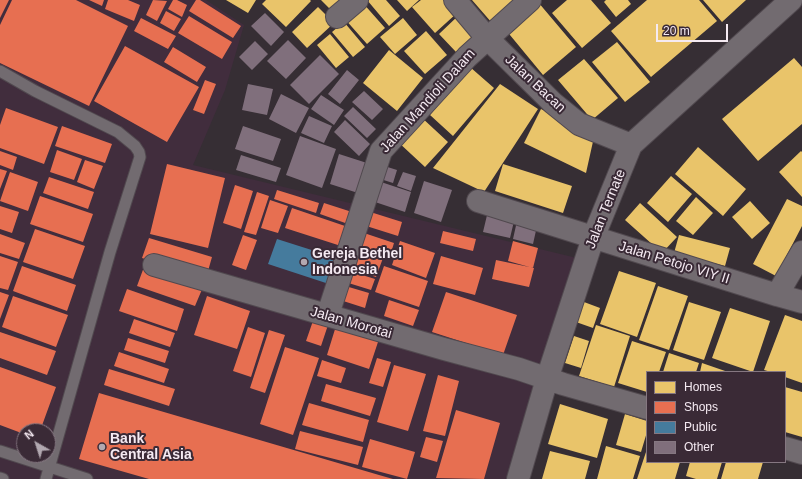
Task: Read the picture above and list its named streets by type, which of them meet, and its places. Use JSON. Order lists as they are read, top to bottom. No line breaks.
{"streets":{"street":["Jalan Bacan","Jalan Mandioli Dalam","Jalan Ternate","Jalan Petojo VIY II","Jalan Morotai"]},"crossings":[["Jalan Bacan","Jalan Mandioli Dalam"],["Jalan Bacan","Jalan Ternate"],["Jalan Ternate","Jalan Petojo VIY II"],["Jalan Ternate","Jalan Morotai"]],"places":["Gereja Bethel Indonesia","Bank Central Asia"],"legend":["Homes","Shops","Public","Other"],"scale_bar":"20 m","north":"top left"}
